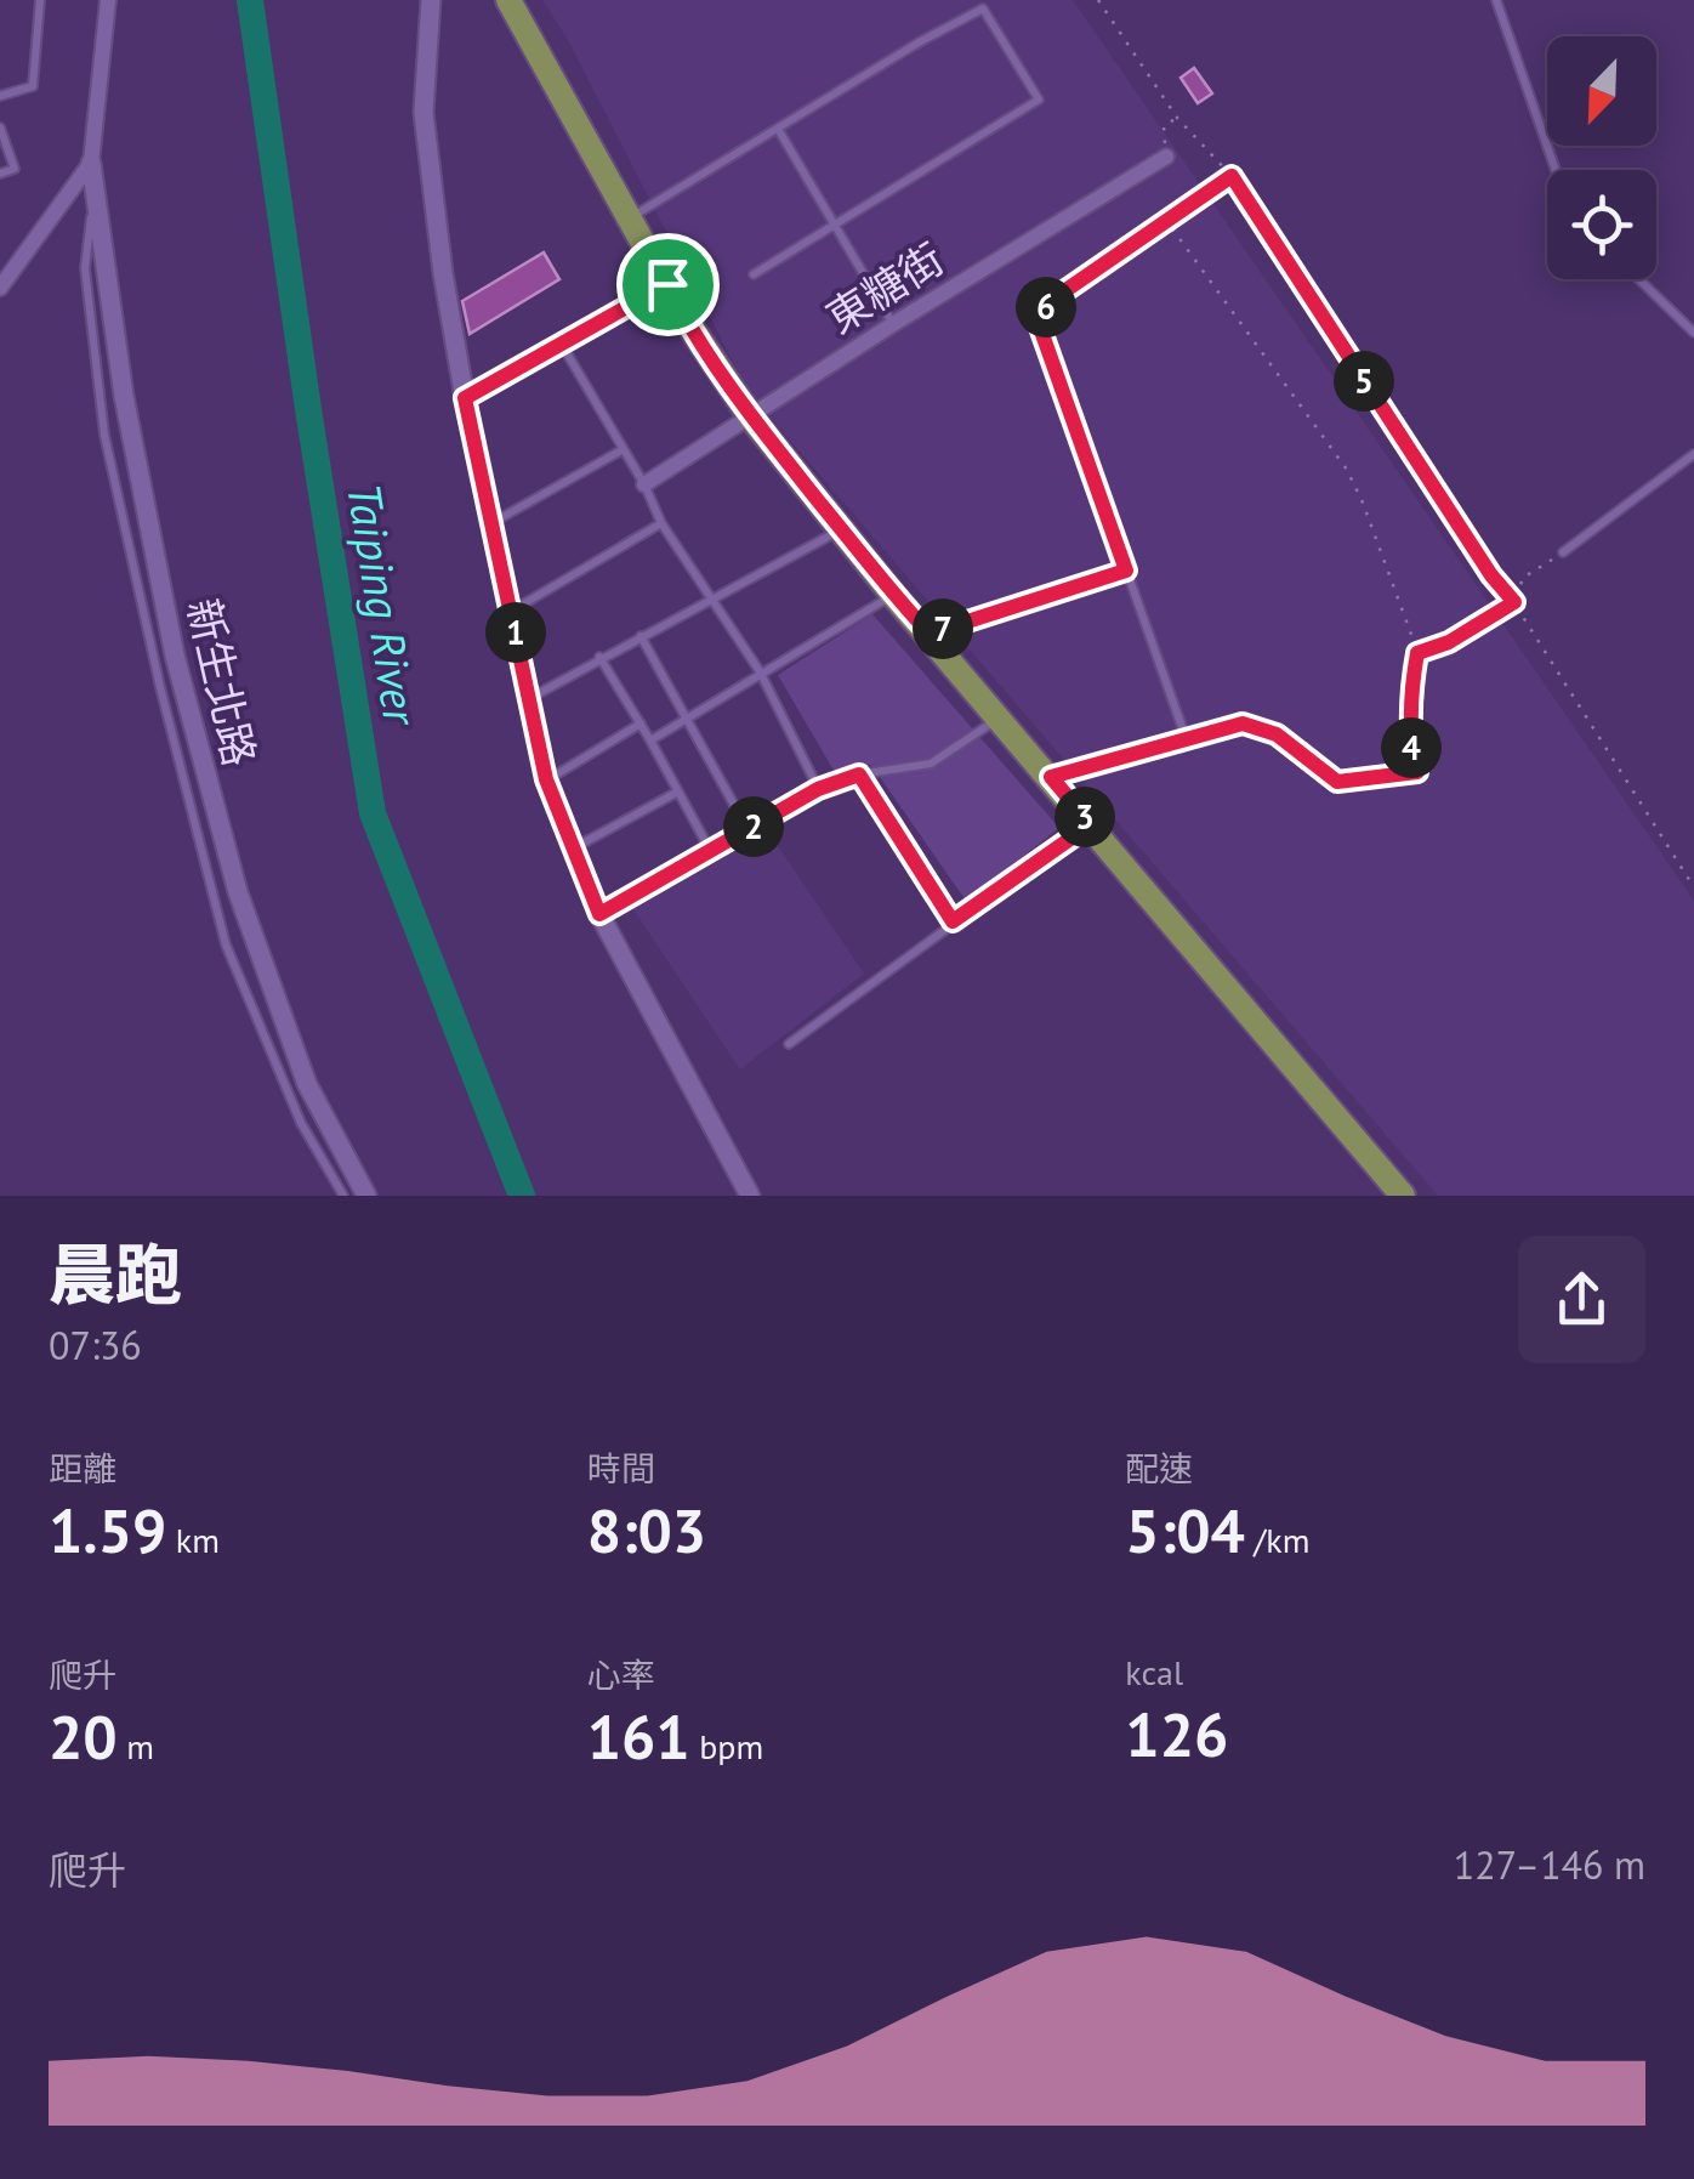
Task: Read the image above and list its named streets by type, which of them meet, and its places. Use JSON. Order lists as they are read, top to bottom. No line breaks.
{"streets":{"street":["東糖街","新生北路"]},"water":["Taiping River"],"north":"bottom left","page":{"pins":["6","5","7","1","4","3","2"],"heading":["晨跑","07:36"],"stats":[["距離","1.59 km"],["時間","8:03"],["配速","5:04 /km"],["爬升","20 m"],["心率","161 bpm"],["kcal","126"]],"chart":["爬升","127–146 m"]}}
